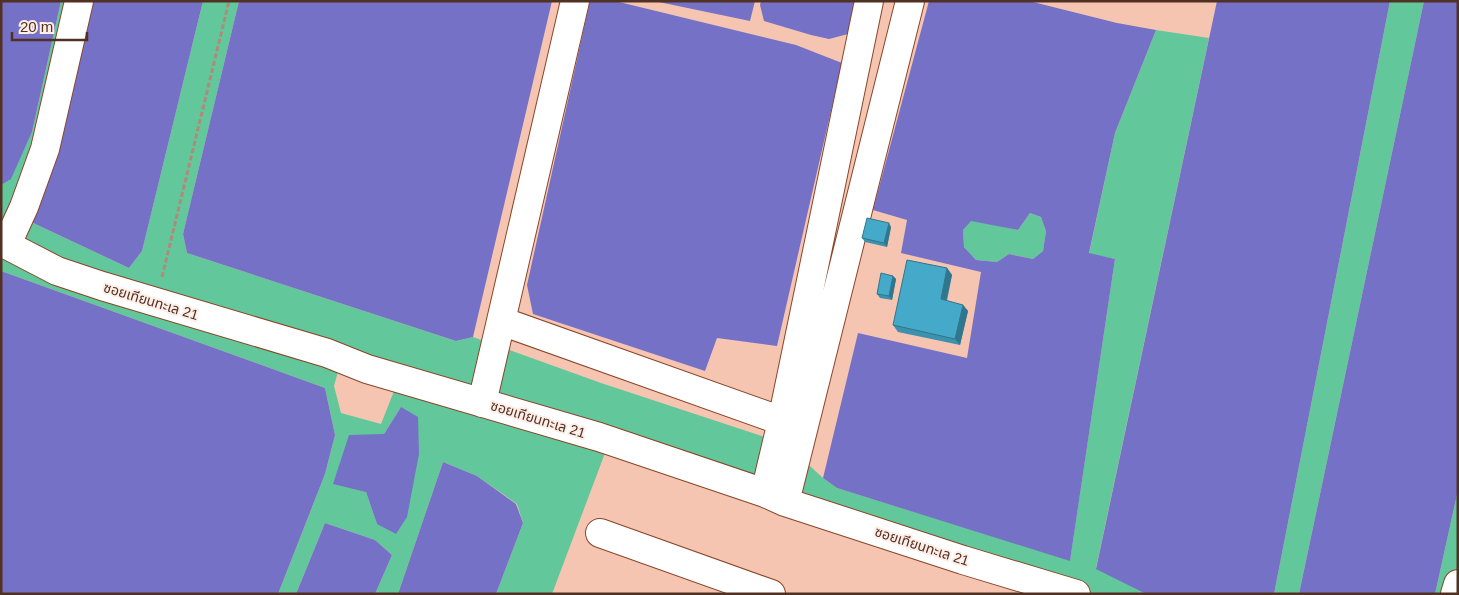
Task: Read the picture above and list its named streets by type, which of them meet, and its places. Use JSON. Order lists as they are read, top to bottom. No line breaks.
{"streets":{"street":["ซอยเทียนทะเล 21"]},"scale_bar":"20 m"}
